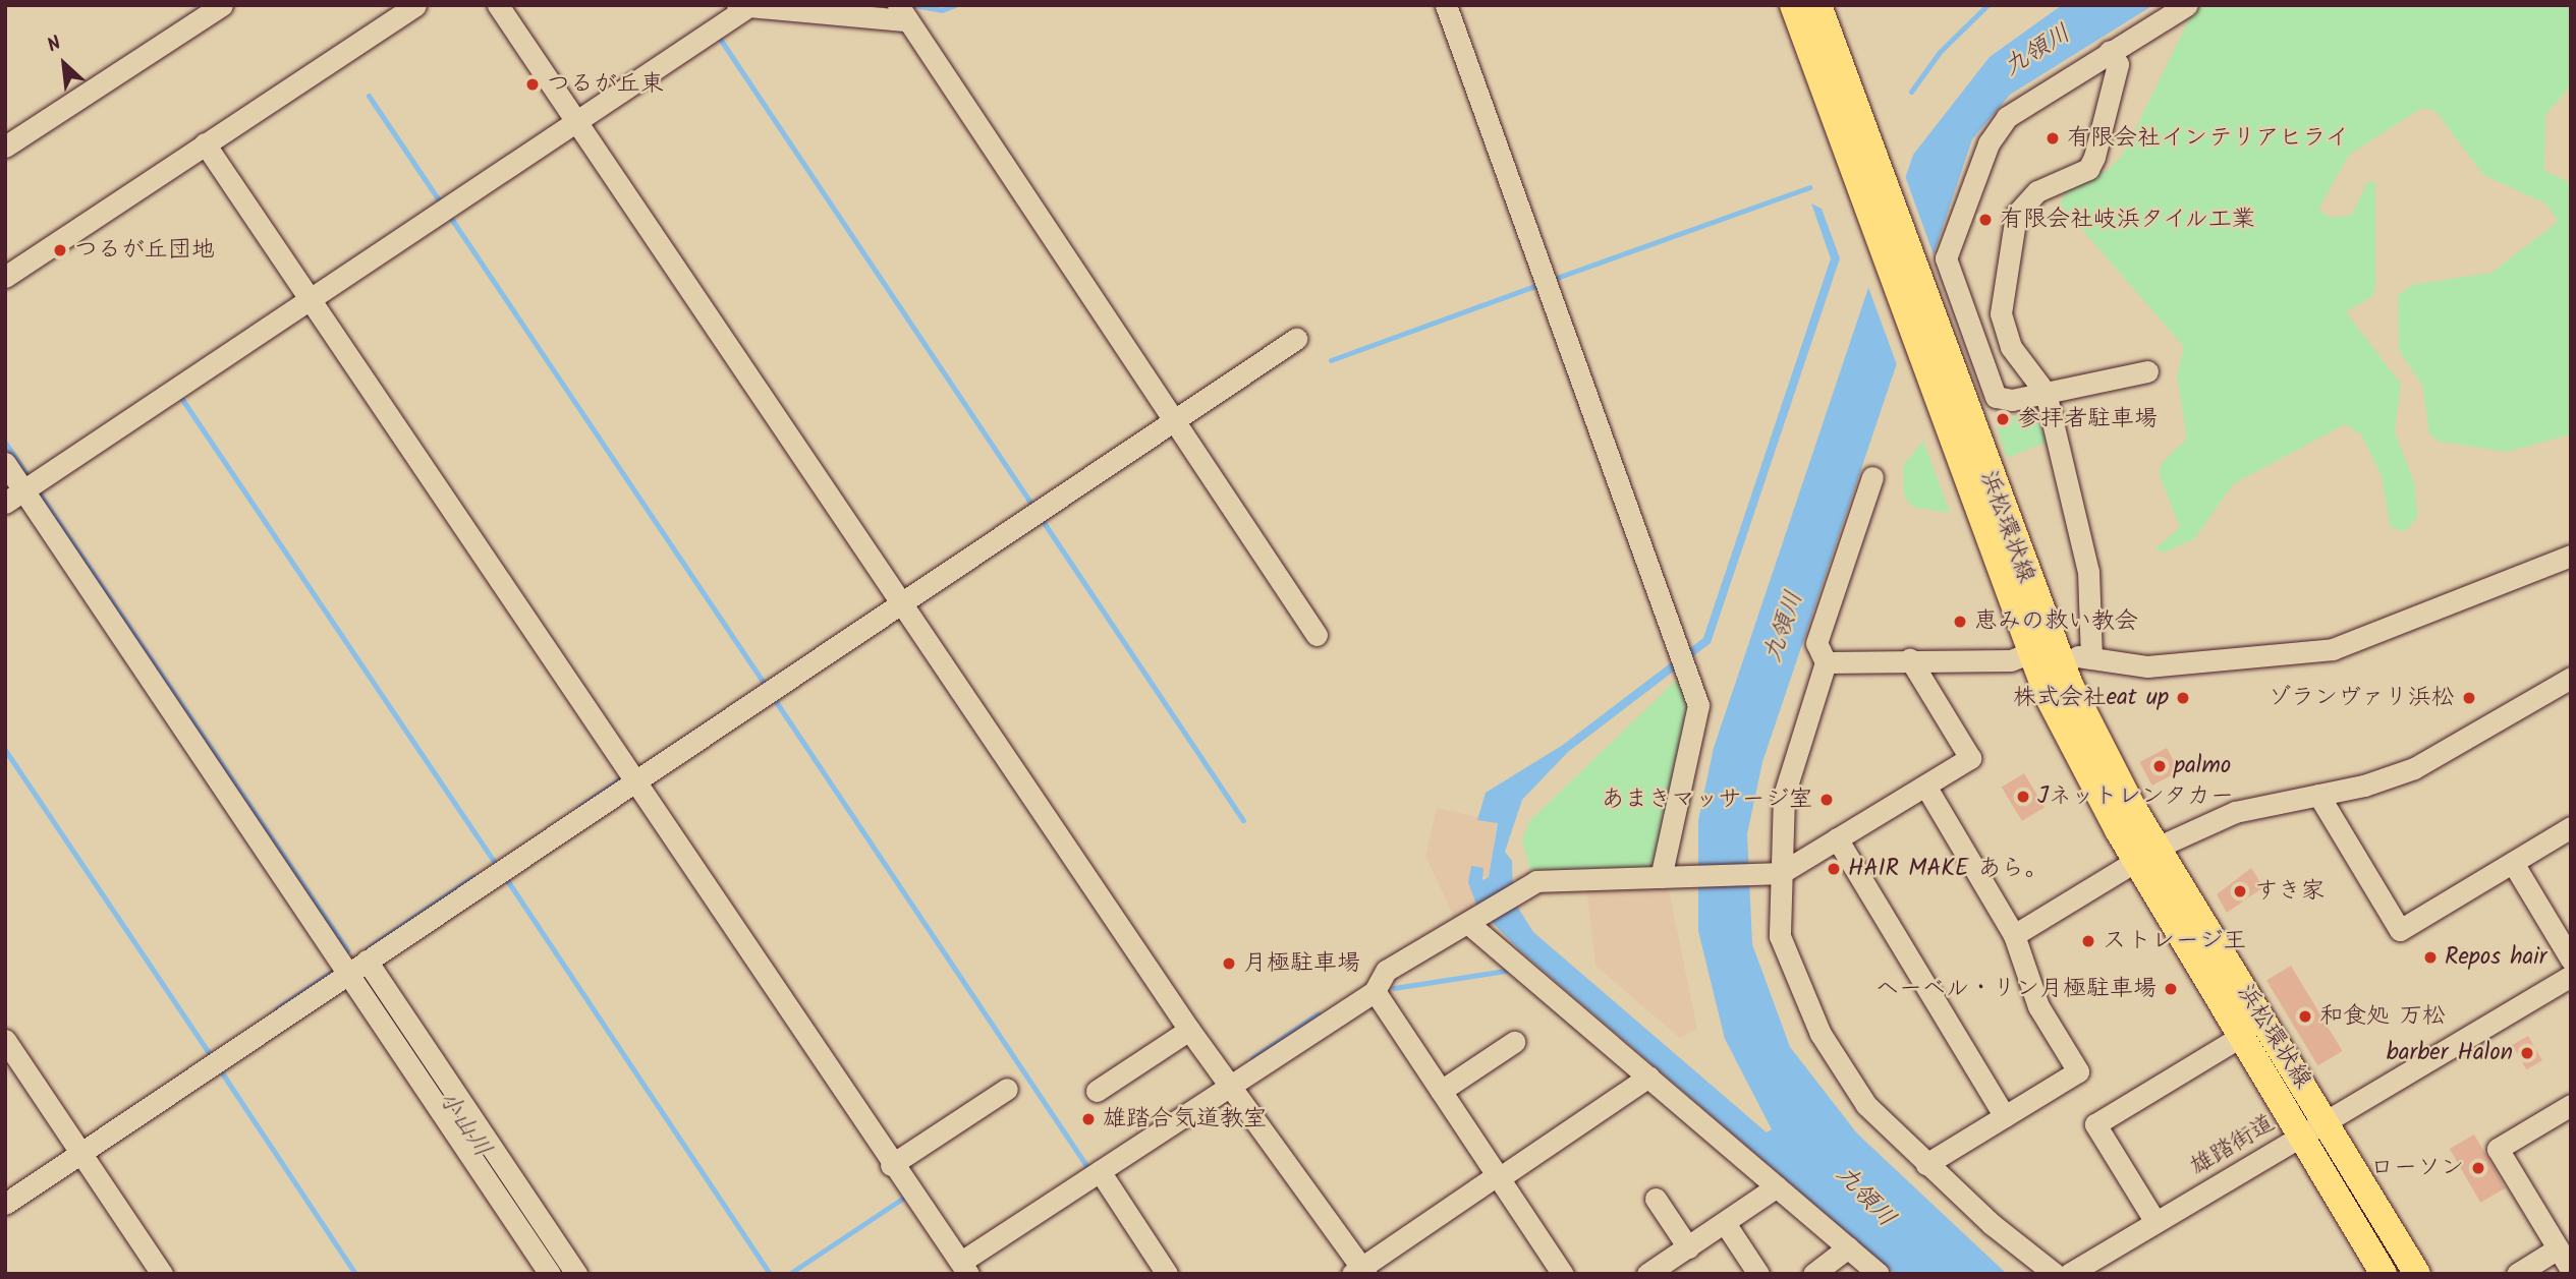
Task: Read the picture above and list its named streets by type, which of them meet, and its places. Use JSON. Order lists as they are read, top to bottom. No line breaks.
{"streets":{"main road":["浜松環状線"],"street":["雄踏街道"]},"crossings":[["浜松環状線","雄踏街道"]],"water":["九領川","小山川"],"places":["つるが丘東","有限会社インテリアヒライ","有限会社岐浜タイル工業","つるが丘団地","参拝者駐車場","恵みの救い教会","株式会社eat up","ゾランヴァリ浜松","palmo","Jネットレンタカー","あまきマッサージ室","HAIR MAKE あら。","すき家","ストレージ王","Repos hair","月極駐車場","ヘーベル・リン月極駐車場","和食処 万松","barber Halon","雄踏合気道教室","ローソン"],"north":"top left"}
